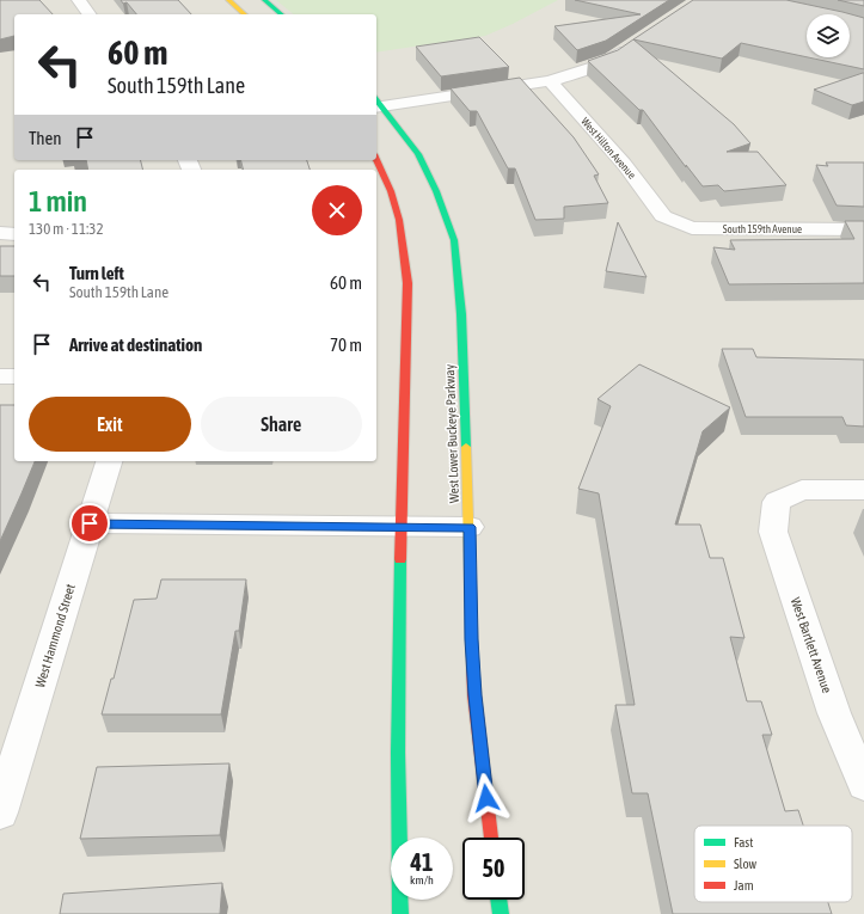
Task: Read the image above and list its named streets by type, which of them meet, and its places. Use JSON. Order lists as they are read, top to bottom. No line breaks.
{"streets":{"main road":["West Lower Buckeye Parkway"],"street":["West Hilton Avenue","South 159th Avenue","West Hammond Street","West Bartlett Avenue"]},"crossings":[["West Hilton Avenue","South 159th Avenue"]],"legend":["Fast","Slow","Jam"],"page":{"turn":["60 m","South 159th Lane"],"then":"Then","heading":["1 min","130 m · 11:32"],"list":[{"name":"Turn left","note":"South 159th Lane","value":"60 m"},{"name":"Arrive at destination","value":"70 m"}],"buttons":["Exit","Share"],"speed":"41 km/h","limit":"50"}}
